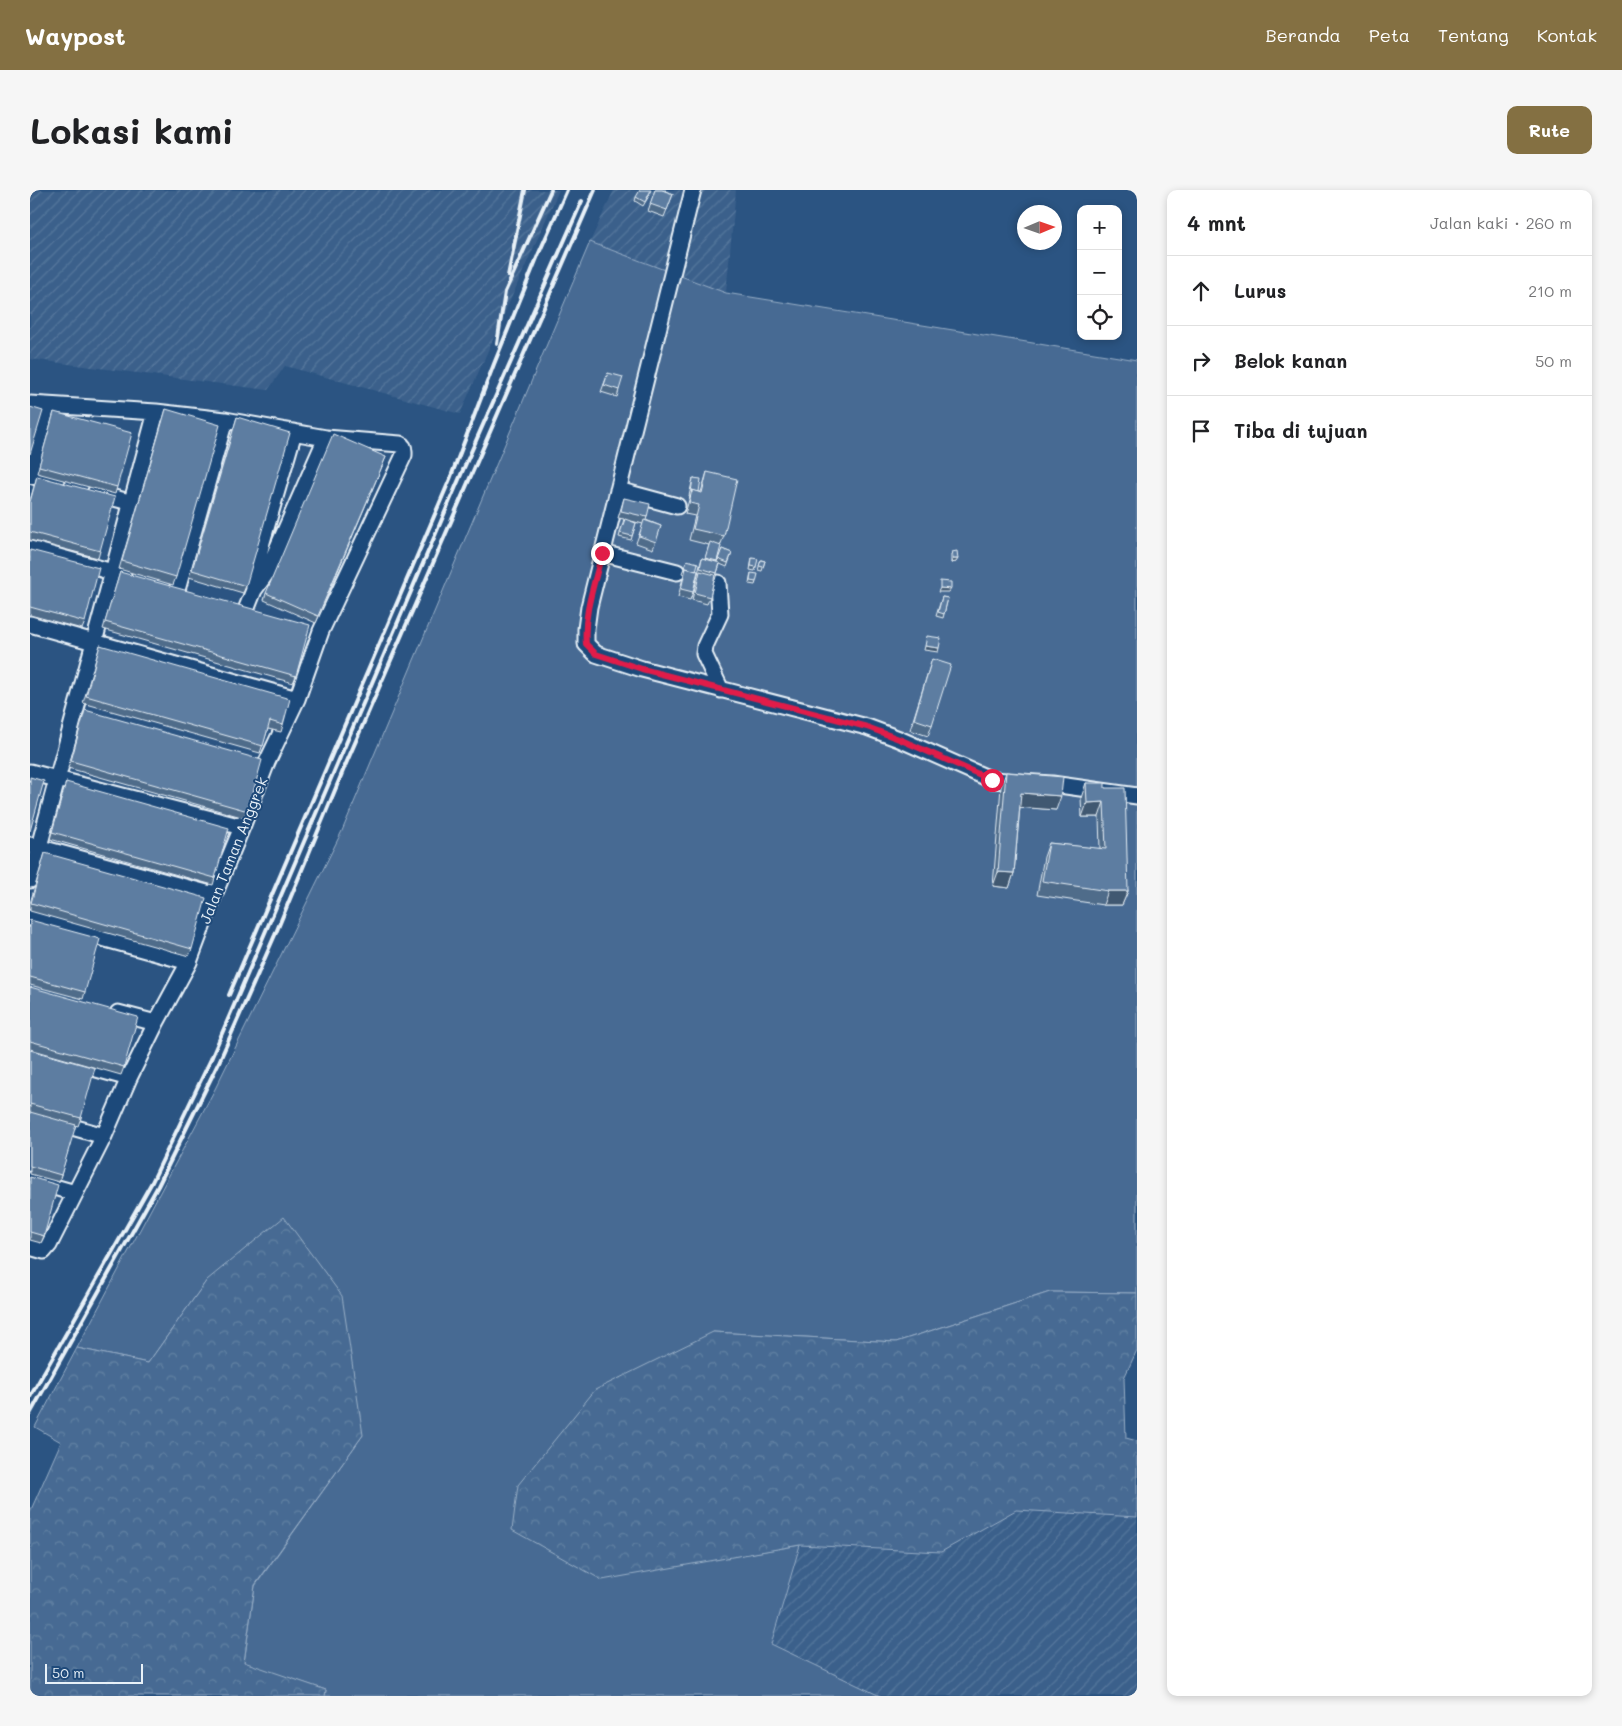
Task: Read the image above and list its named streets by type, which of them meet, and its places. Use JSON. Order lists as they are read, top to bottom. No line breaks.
{"streets":{"street":["Jalan Taman Anggrek"]},"scale_bar":"50 m","north":"right","page":{"header":"Waypost","nav":["Beranda","Peta","Tentang","Kontak"],"buttons":"Rute","title":"Lokasi kami","heading":["4 mnt","Jalan kaki · 260 m"],"map_buttons":["+","−"],"list":[["Lurus","210 m"],["Belok kanan","50 m"],"Tiba di tujuan"],"scale":"50 m"}}
